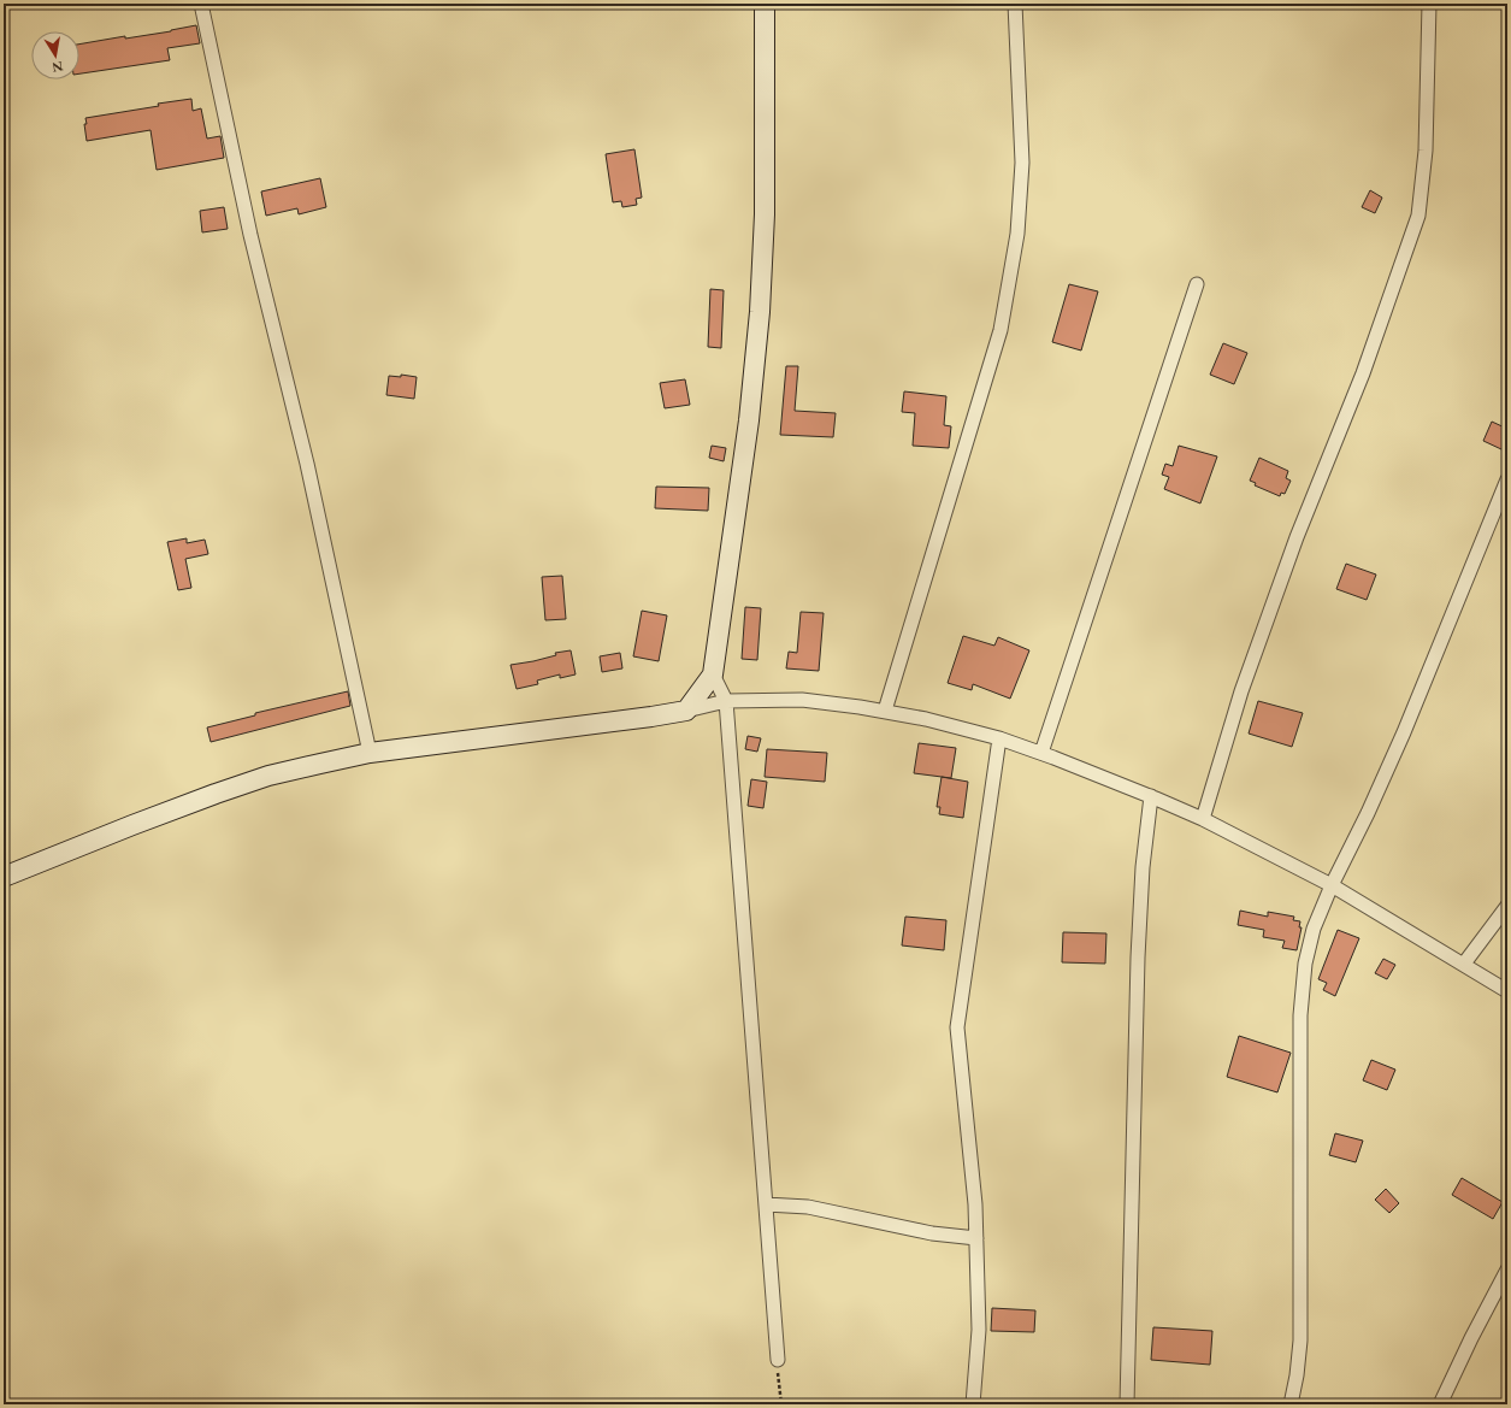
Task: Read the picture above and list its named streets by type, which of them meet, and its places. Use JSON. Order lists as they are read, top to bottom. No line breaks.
{"north":"bottom"}
